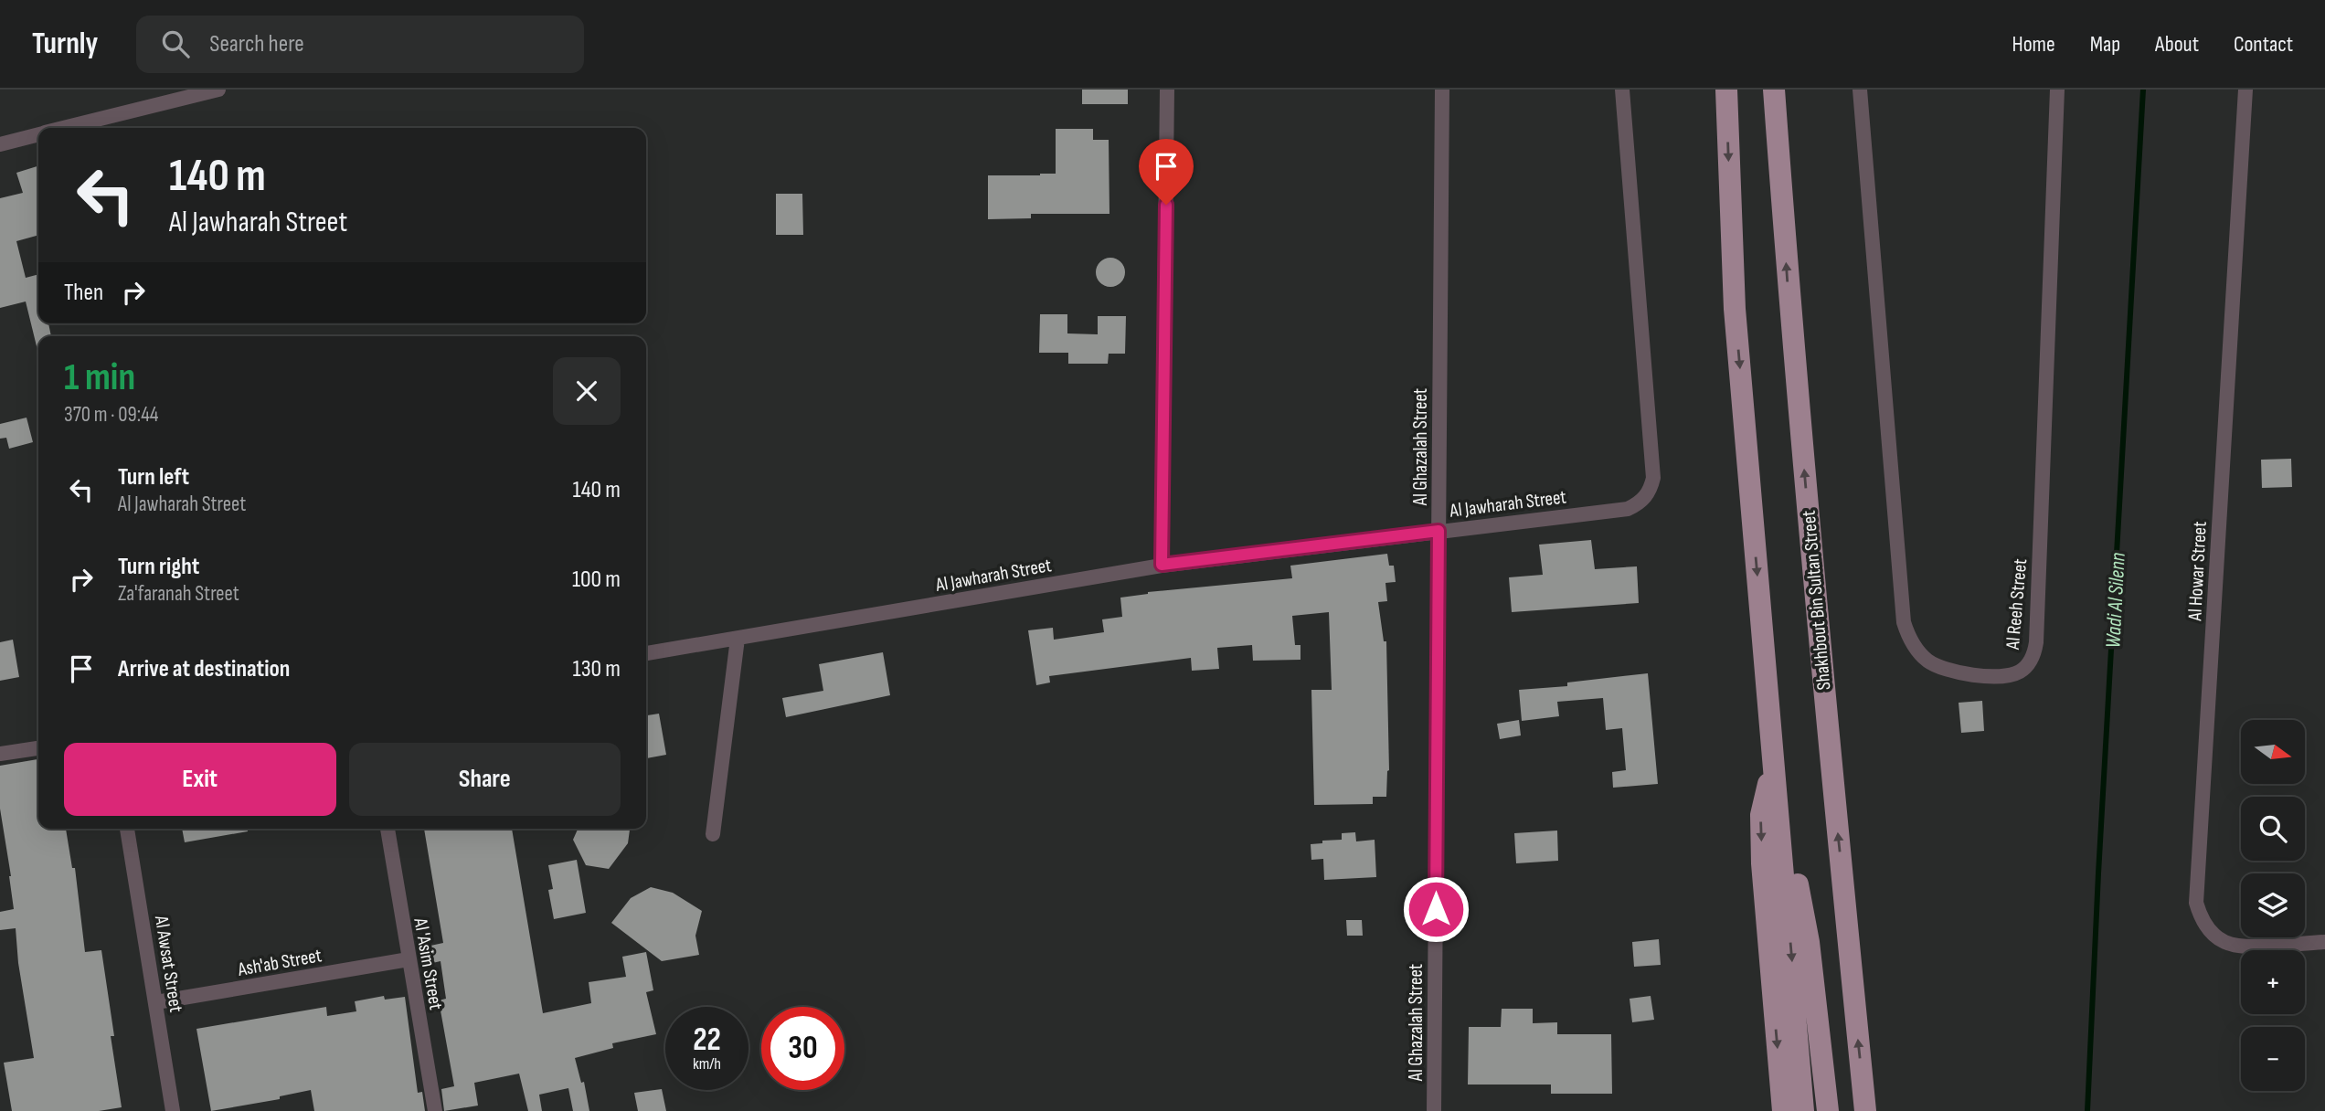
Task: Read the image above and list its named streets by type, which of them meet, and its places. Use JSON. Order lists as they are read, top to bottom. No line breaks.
{"streets":{"main road":["Shakhbout Bin Sultan Street"],"street":["Al Ghazalah Street","Al Jawharah Street","Al Howar Street","Al Reeh Street","Ash'ab Street","Al Awsat Street","Al 'Asim Street"]},"crossings":[["Al Ghazalah Street","Al Jawharah Street"],["Ash'ab Street","Al Awsat Street"],["Ash'ab Street","Al 'Asim Street"]],"water":["Wadi Al Silenn"],"north":"right","page":{"header":"Turnly","search":"Search here","nav":["Home","Map","About","Contact"],"turn":["140 m","Al Jawharah Street"],"then":"Then","heading":["1 min","370 m · 09:44"],"list":[{"name":"Turn left","note":"Al Jawharah Street","value":"140 m"},{"name":"Turn right","note":"Za'faranah Street","value":"100 m"},{"name":"Arrive at destination","value":"130 m"}],"map_buttons":["+","−"],"buttons":["Exit","Share"],"speed":"22 km/h","limit":"30"}}
